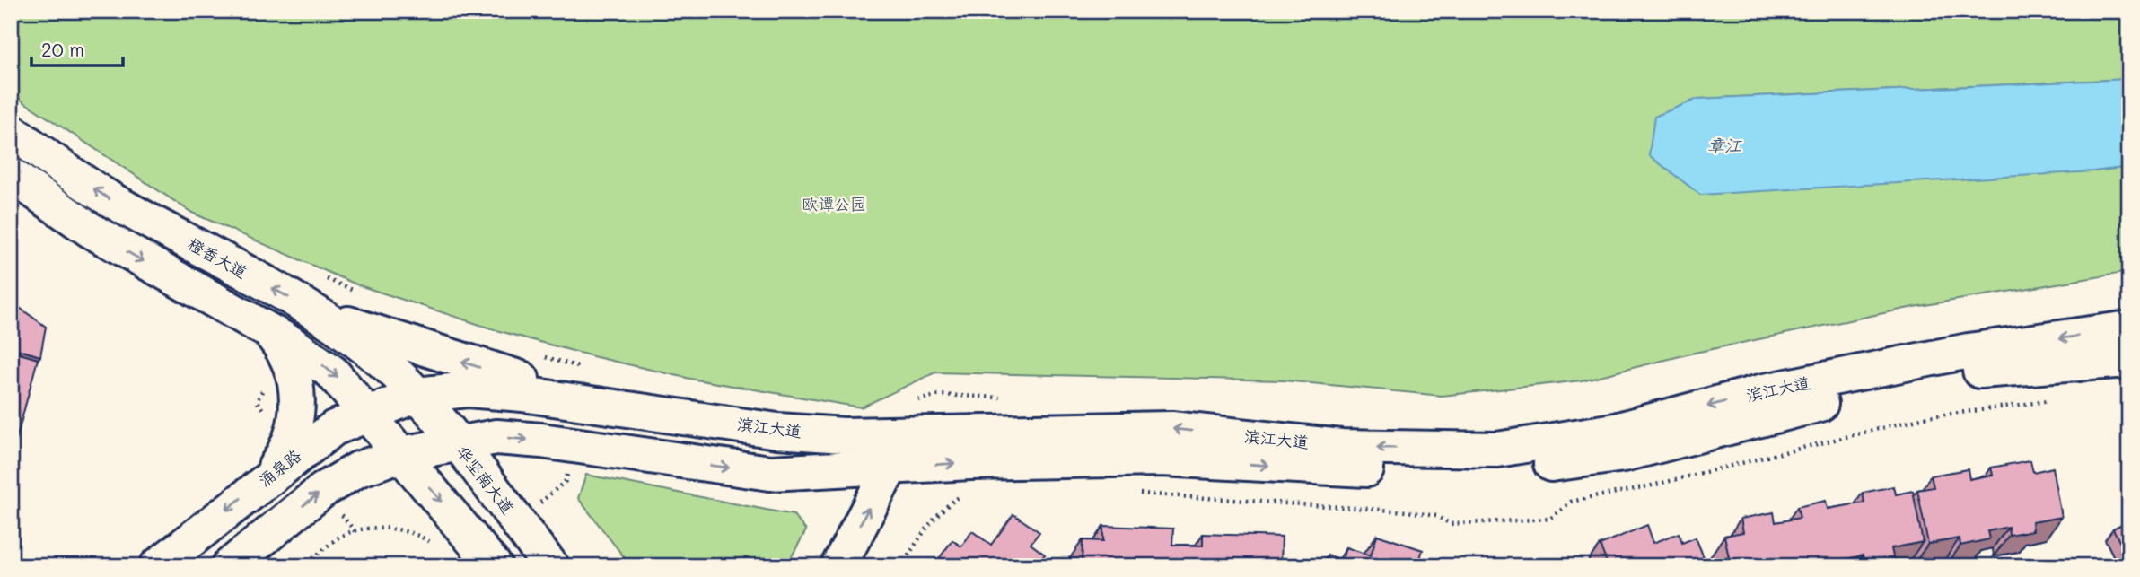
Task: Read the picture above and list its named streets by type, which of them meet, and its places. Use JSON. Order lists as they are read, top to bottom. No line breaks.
{"streets":{"main road":["橙香大道","滨江大道","涌泉路","华坚南大道"]},"crossings":[["橙香大道","滨江大道"],["橙香大道","涌泉路"],["橙香大道","华坚南大道"],["滨江大道","涌泉路"],["滨江大道","华坚南大道"],["涌泉路","华坚南大道"]],"water":["章江"],"parks":["欧谭公园"],"scale_bar":"20 m"}
